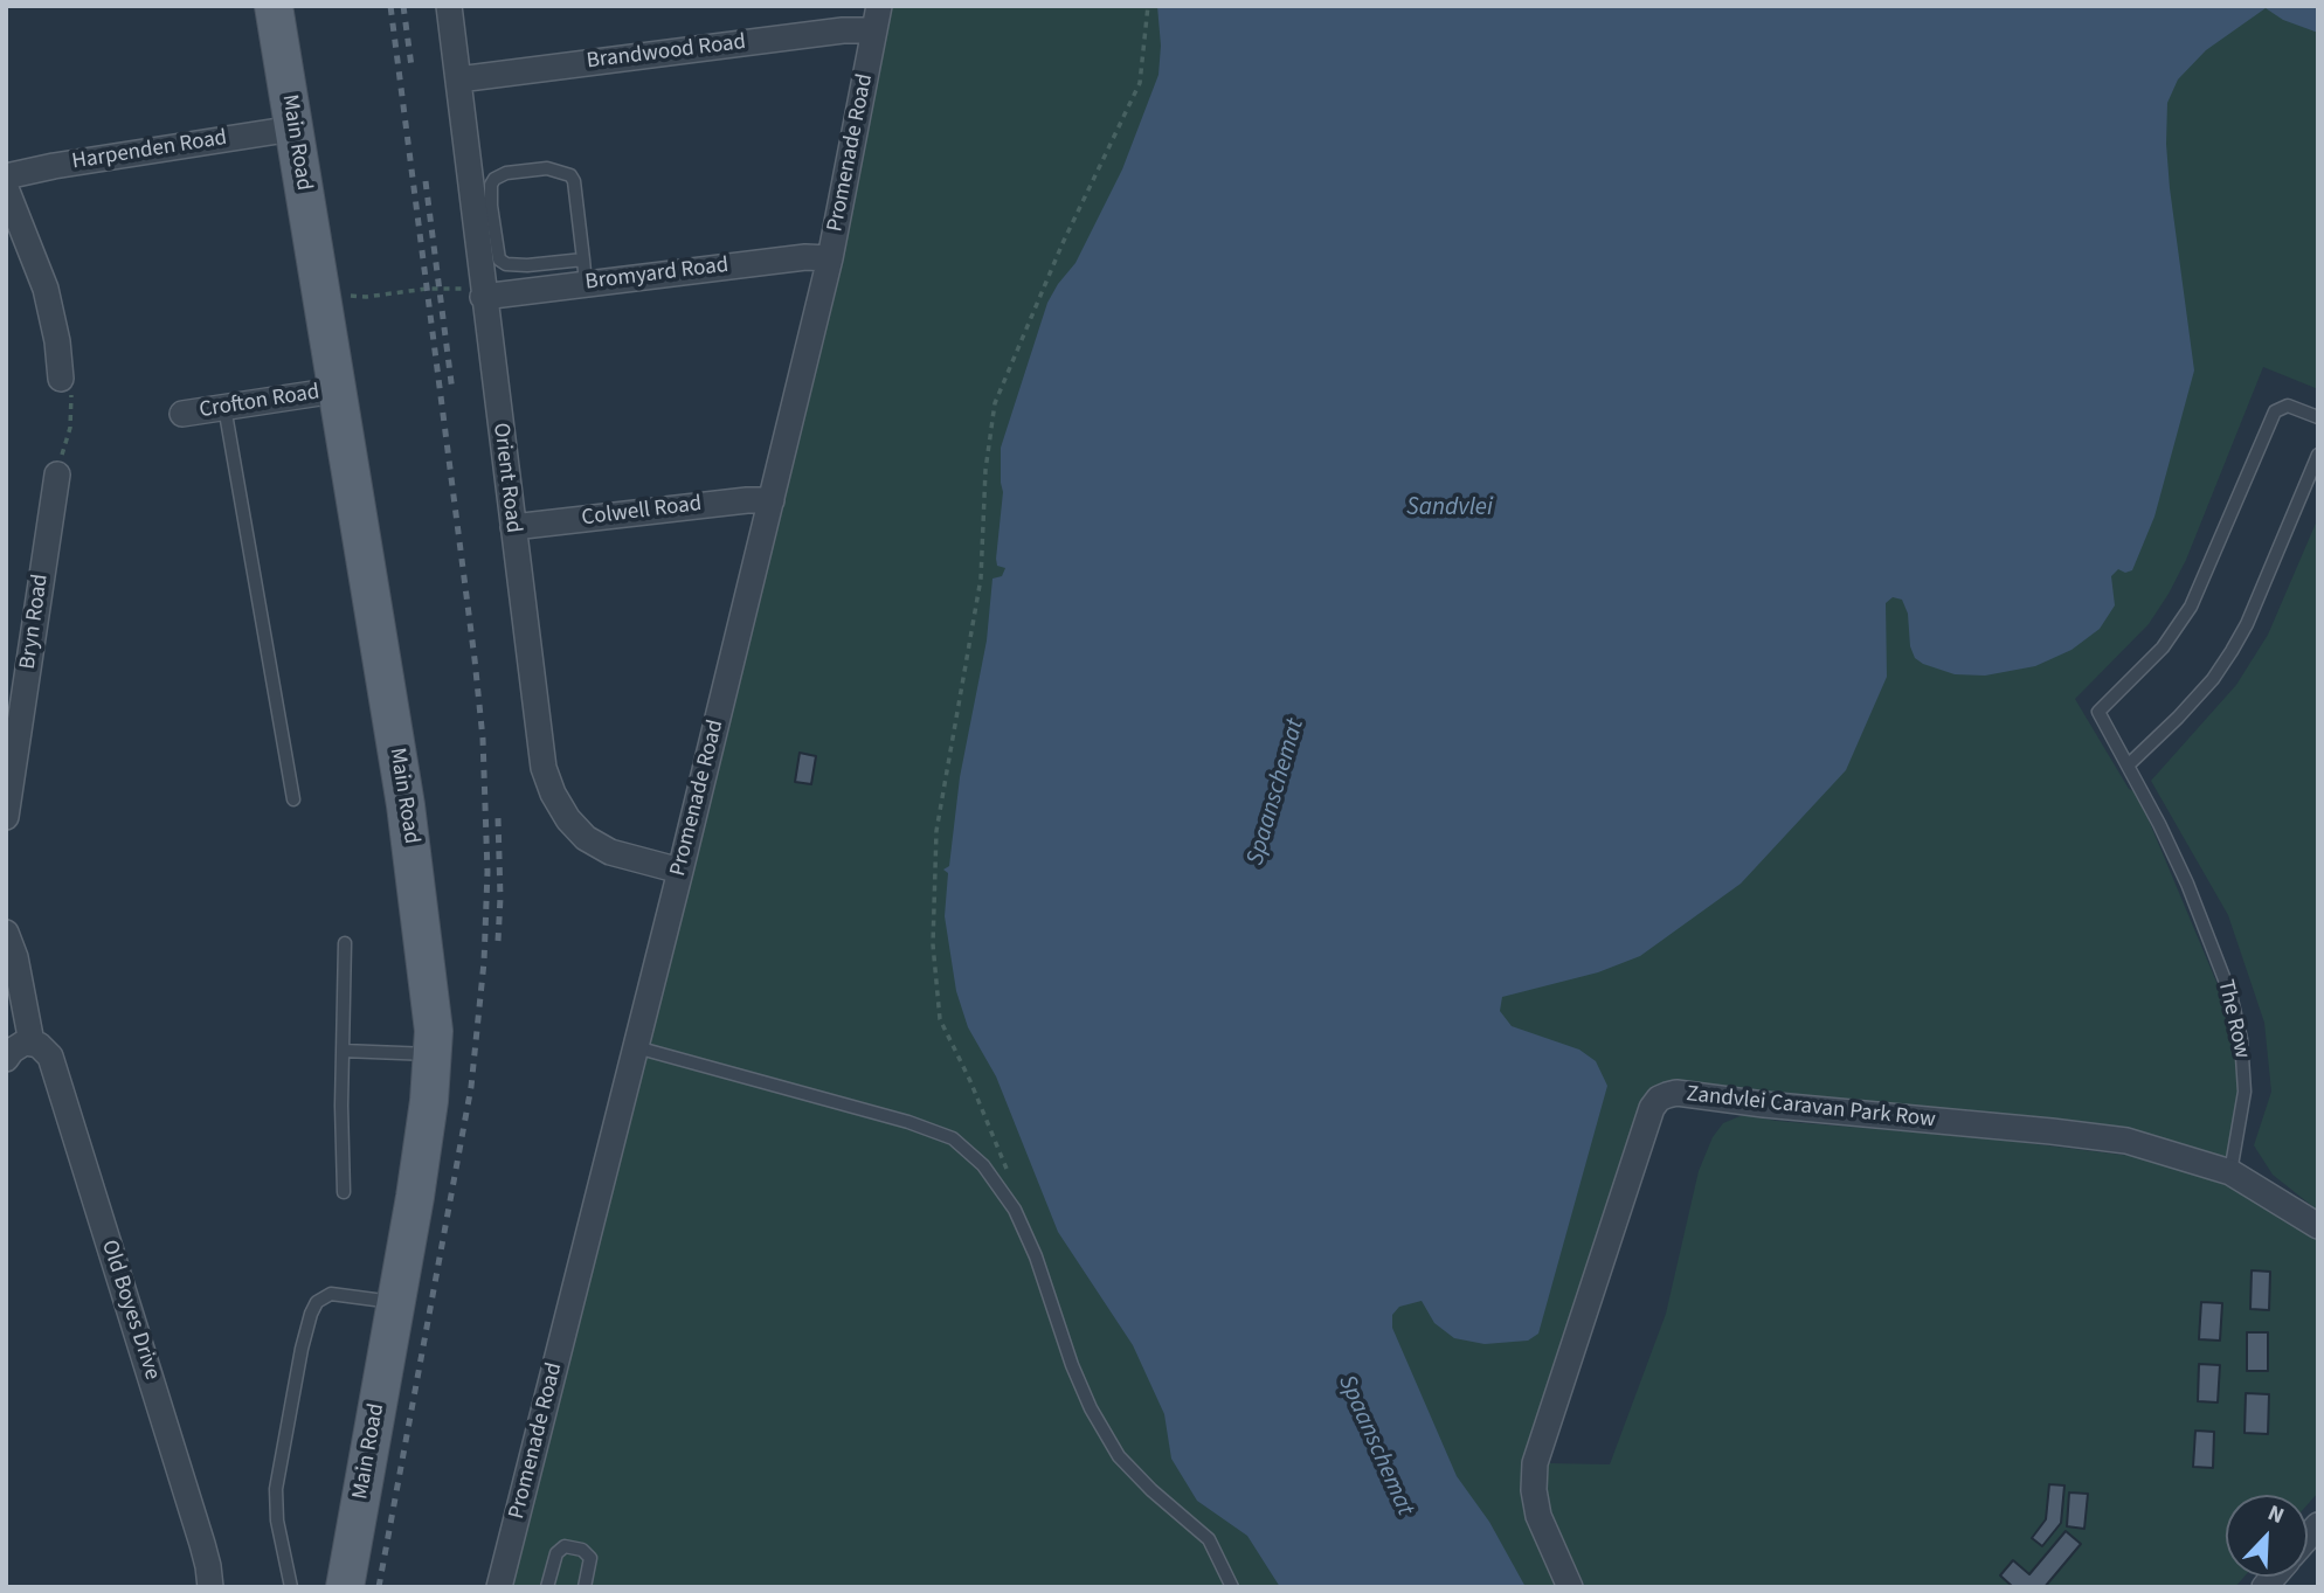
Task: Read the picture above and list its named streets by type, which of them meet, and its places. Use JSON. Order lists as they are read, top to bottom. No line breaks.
{"streets":{"main road":["Main Road"],"street":["Brandwood Road","Harpenden Road","Promenade Road","Bromyard Road","Crofton Road","Orient Road","Colwell Road","Bryn Road","Zandvlei Caravan Park Row","Old Boyes Drive"],"lane":["The Row"]},"crossings":[["Brandwood Road","Promenade Road"],["Brandwood Road","Orient Road"],["Main Road","Harpenden Road"],["Main Road","Crofton Road"],["Promenade Road","Bromyard Road"],["Promenade Road","Orient Road"],["Promenade Road","Colwell Road"],["Bromyard Road","Orient Road"],["Orient Road","Colwell Road"],["The Row","Zandvlei Caravan Park Row"]],"water":["Sandvlei","Spaanschemat"],"north":"top right"}
